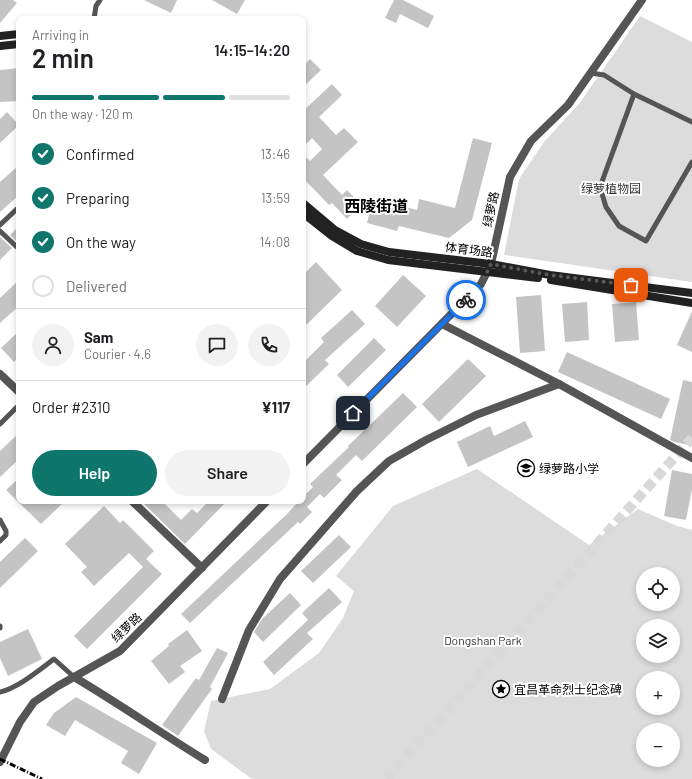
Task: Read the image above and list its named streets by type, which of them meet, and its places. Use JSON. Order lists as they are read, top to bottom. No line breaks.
{"streets":{"main road":["体育场路"],"street":["绿萝路"]},"crossings":[["绿萝路","体育场路"]],"districts":["西陵街道"],"parks":["绿萝植物园","Dongshan Park"],"places":{"school or university":["绿萝路小学"],"place":["宜昌革命烈士纪念碑"]},"page":{"heading":["2 min","Arriving in","14:15–14:20"],"panel":["Sam","Courier · 4.6","Order #2310","¥117"],"bar":"On the way · 120 m","list":[["Confirmed","13:46"],["Preparing","13:59"],["On the way","14:08"],"Delivered"],"buttons":["Help","Share"],"map_buttons":["+","−"]}}
